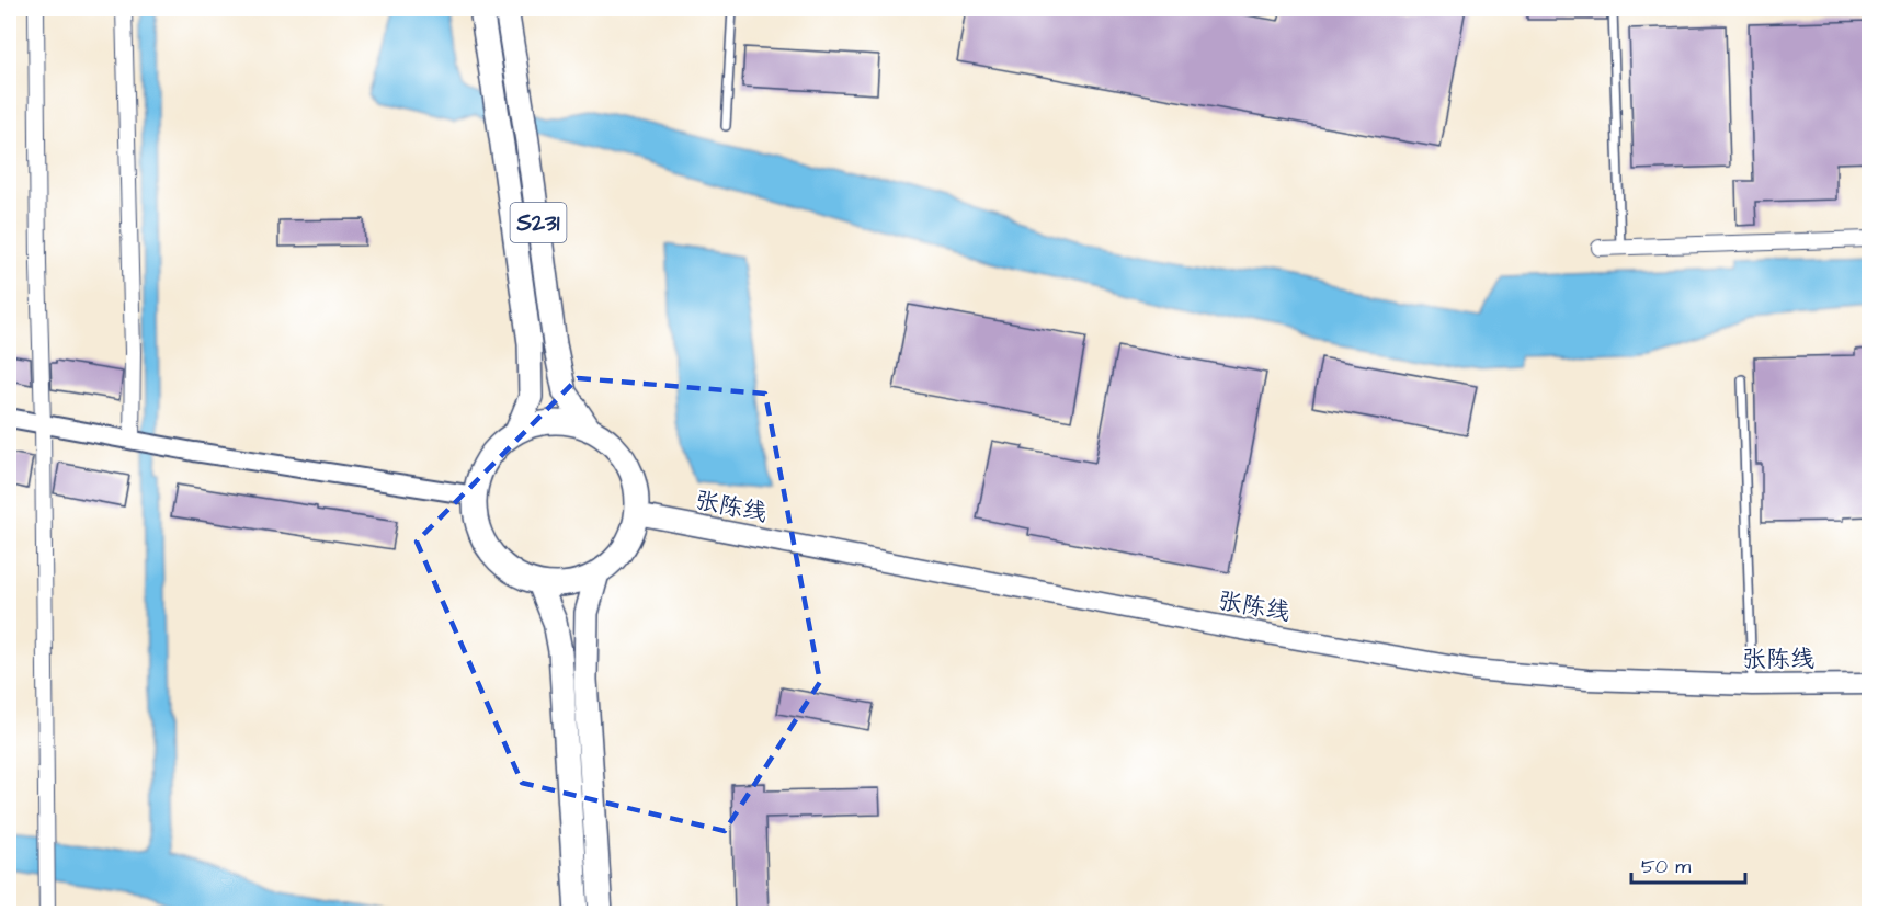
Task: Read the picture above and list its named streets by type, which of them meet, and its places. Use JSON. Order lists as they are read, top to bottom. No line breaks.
{"streets":{"main road":["S231","张陈线"]},"crossings":[["S231","张陈线"]],"scale_bar":"50 m"}
